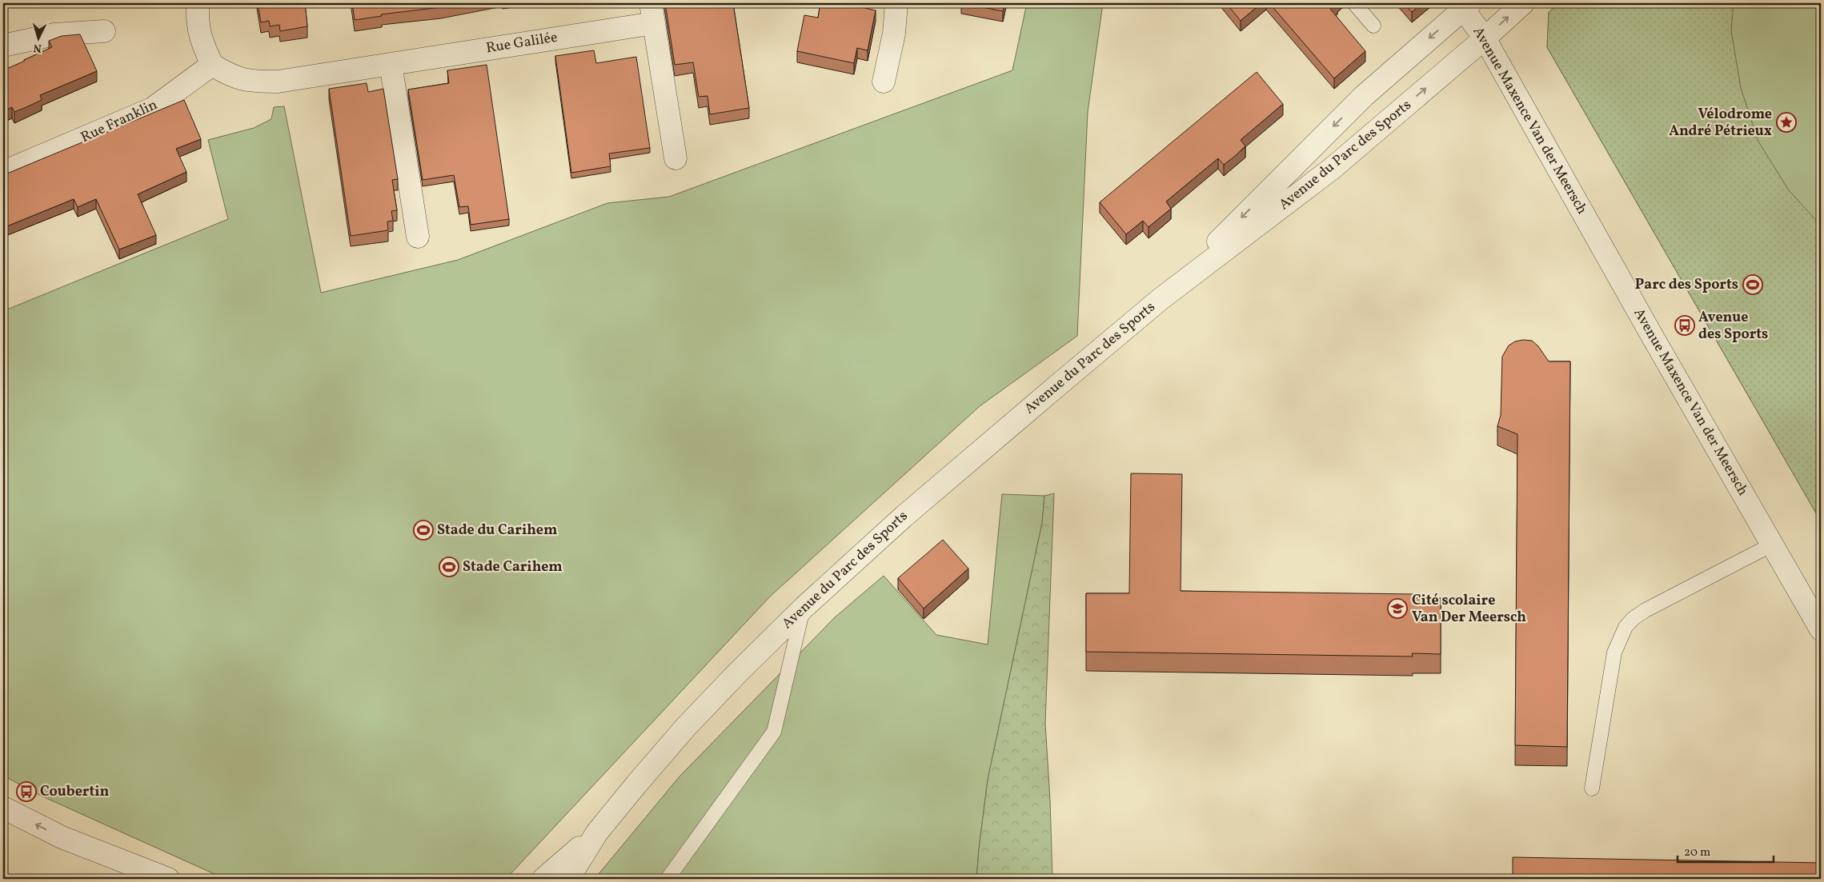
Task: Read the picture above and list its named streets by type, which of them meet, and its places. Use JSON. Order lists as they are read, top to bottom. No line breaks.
{"streets":{"street":["Rue Galilée","Avenue Maxence Van der Meersch","Rue Franklin","Avenue du Parc des Sports"]},"crossings":[["Rue Galilée","Rue Franklin"],["Avenue Maxence Van der Meersch","Avenue du Parc des Sports"]],"places":{"place":["Vélodrome André Pétrieux"],"sports":["Parc des Sports","Stade du Carihem","Stade Carihem"],"bus stop":["Avenue des Sports","Coubertin"],"school or university":["Cité scolaire Van Der Meersch"]},"scale_bar":"20 m","north":"bottom"}
